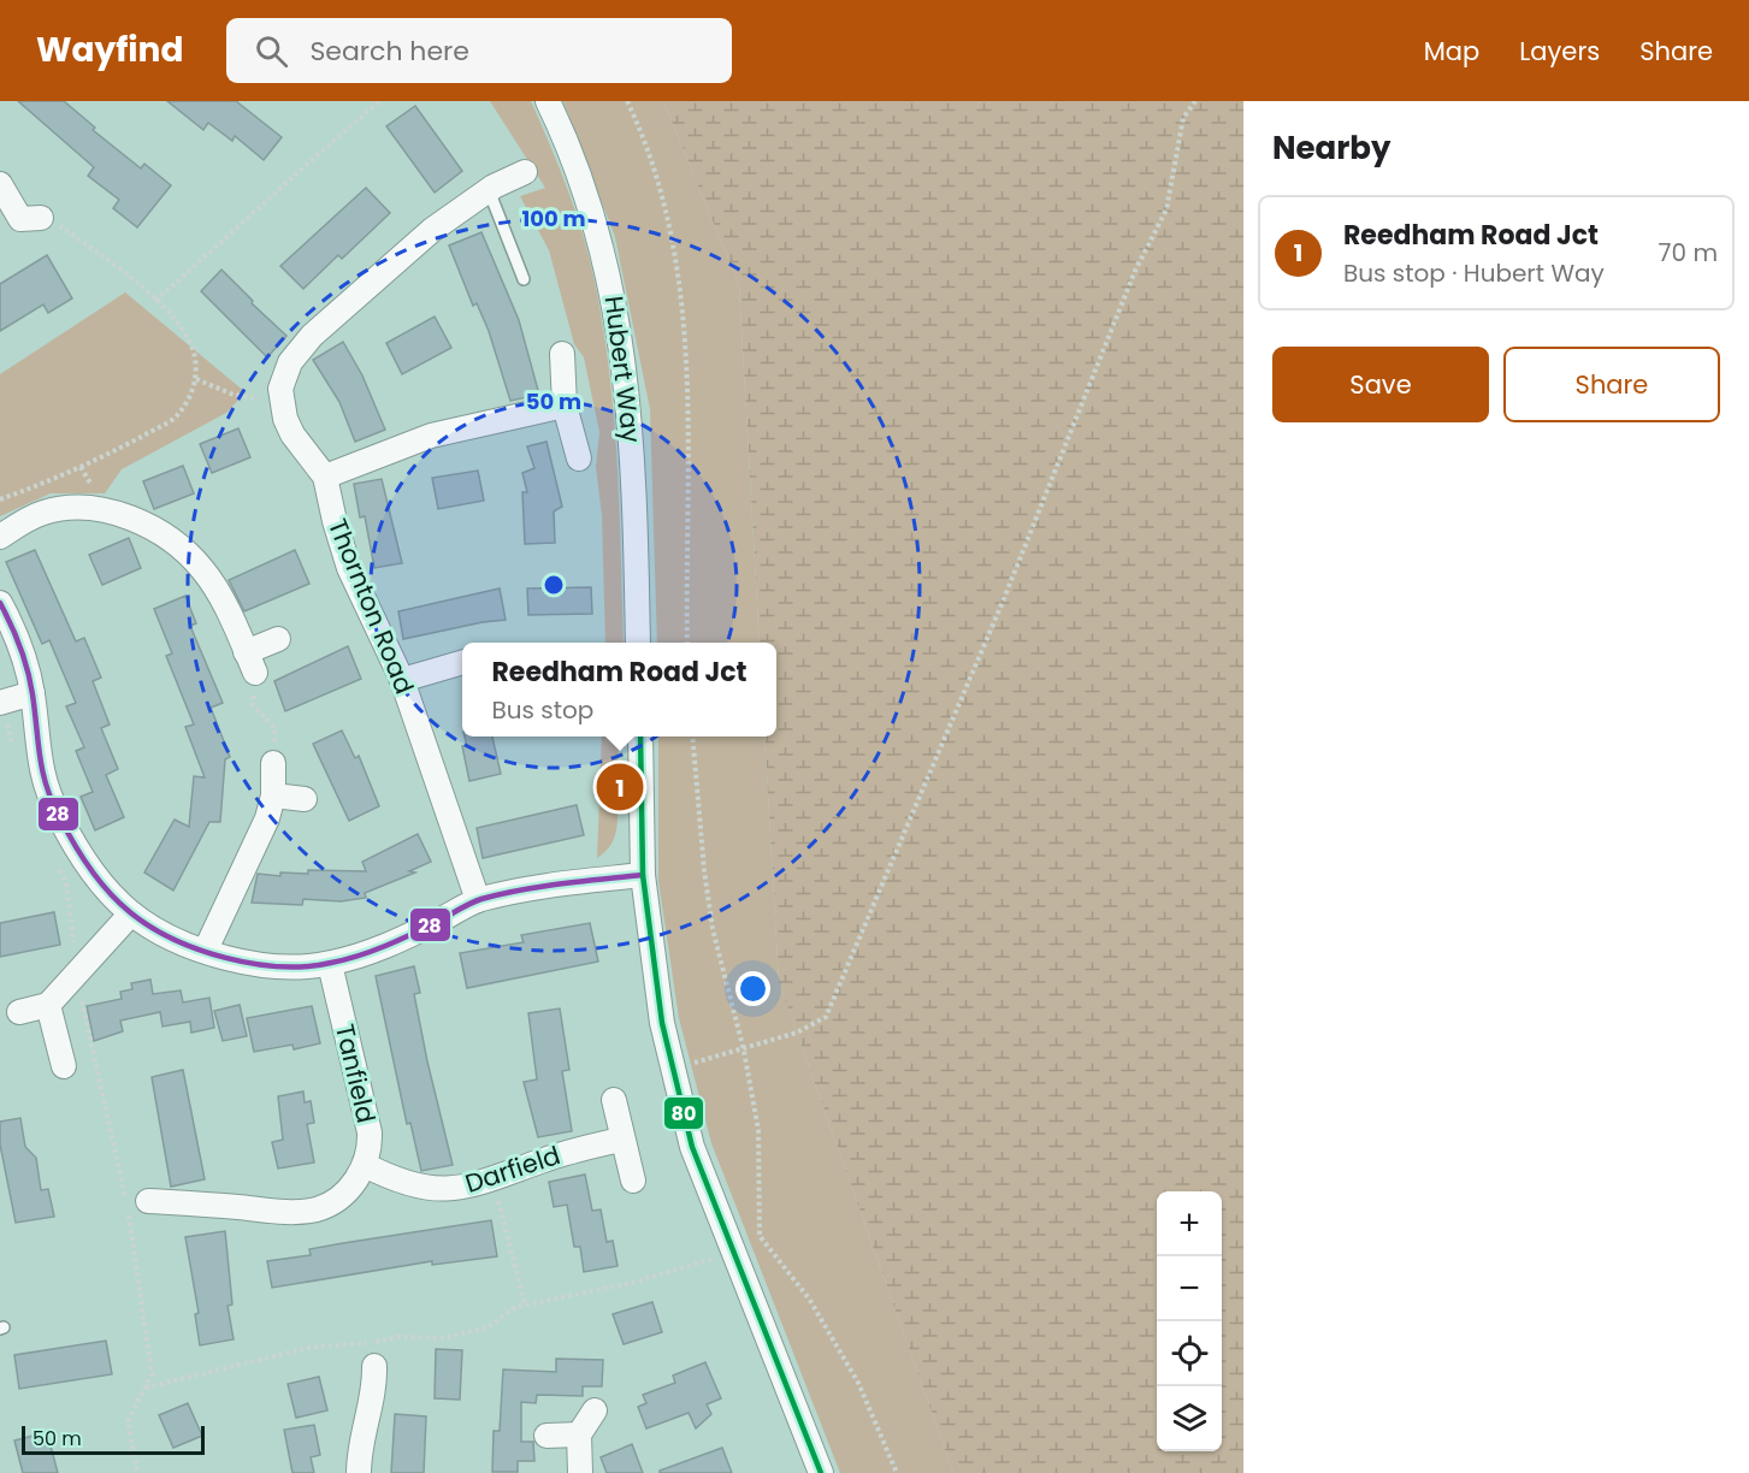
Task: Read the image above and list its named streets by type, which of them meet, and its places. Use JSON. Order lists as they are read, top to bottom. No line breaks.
{"streets":{"street":["Hubert Way","Thornton Road","Tanfield","Darfield"]},"crossings":[["Tanfield","Darfield"]],"lines":["transit line 28","transit line 80"],"scale_bar":"50 m","page":{"header":"Wayfind","search":"Search here","nav":["Map","Layers","Share"],"heading":"Nearby","list":[{"mark":"1","name":"Reedham Road Jct","note":"Bus stop · Hubert Way","value":"70 m"}],"buttons":["Save","Share"],"popup":["Reedham Road Jct","Bus stop"],"pins":"1","map_buttons":["+","−"],"scale":"50 m"},"rings":["100 m","50 m"]}
